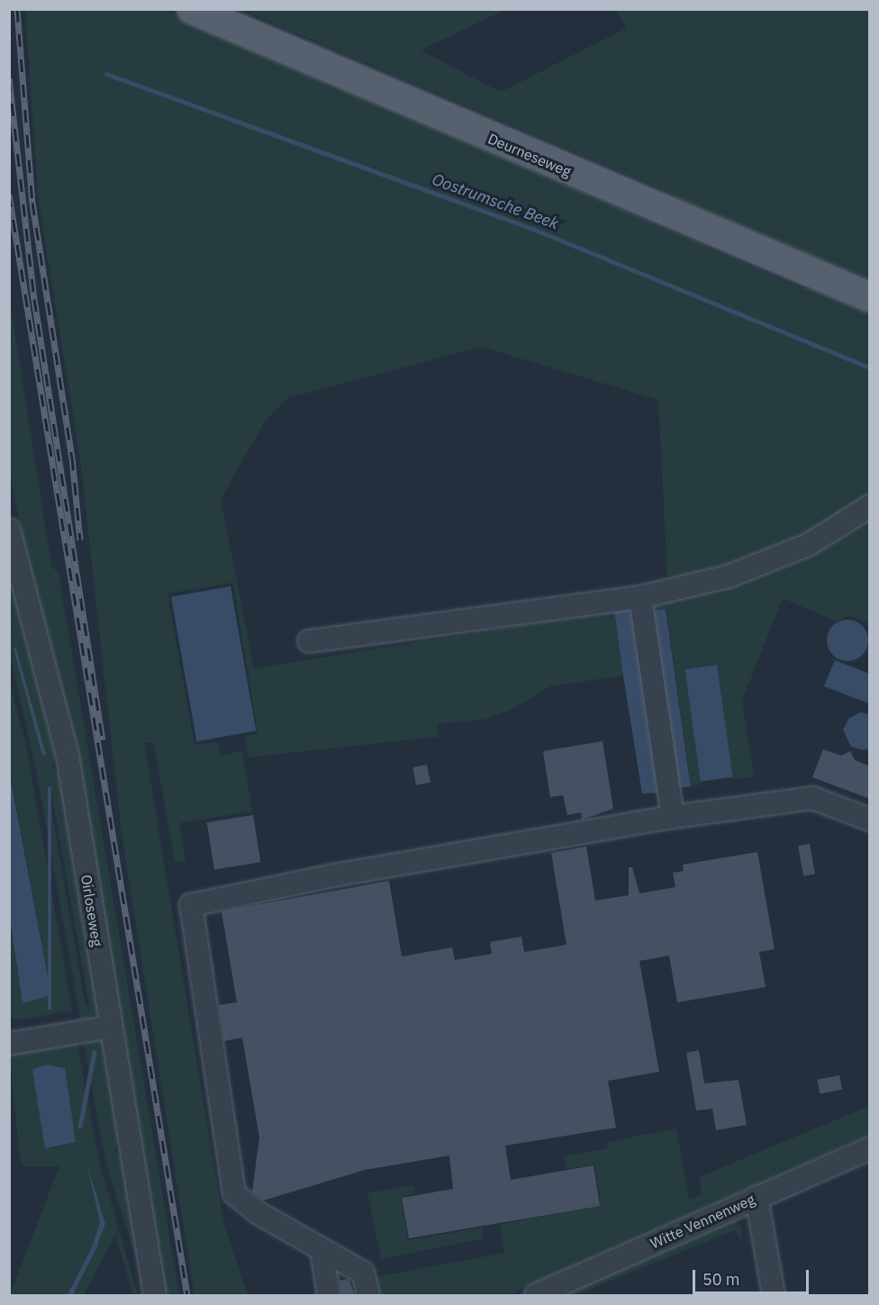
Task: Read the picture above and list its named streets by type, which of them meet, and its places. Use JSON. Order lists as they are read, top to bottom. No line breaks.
{"streets":{"main road":["Deurneseweg"],"street":["Oirloseweg","Witte Vennenweg"]},"water":["Oostrumsche Beek"],"scale_bar":"50 m"}
